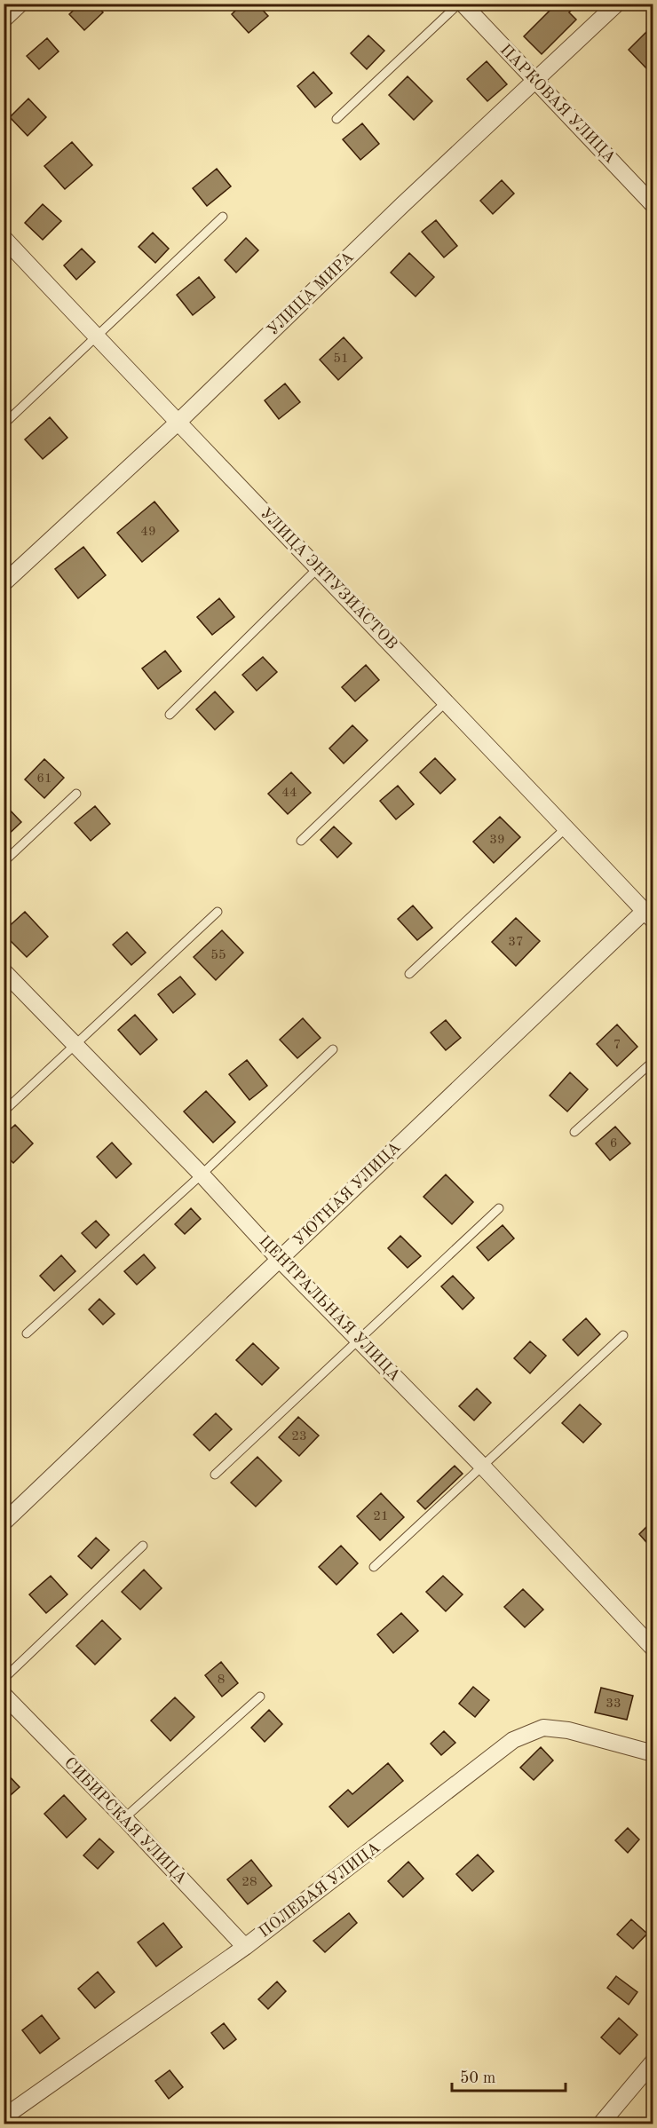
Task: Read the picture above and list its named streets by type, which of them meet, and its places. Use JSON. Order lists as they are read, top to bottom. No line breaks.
{"streets":{"street":["ПАРКОВАЯ УЛИЦА","УЛИЦА МИРА","УЛИЦА ЭНТУЗИАСТОВ","УЮТНАЯ УЛИЦА","ЦЕНТРАЛЬНАЯ УЛИЦА","СИБИРСКАЯ УЛИЦА","ПОЛЕВАЯ УЛИЦА"]},"crossings":[["ПАРКОВАЯ УЛИЦА","УЛИЦА МИРА"],["УЛИЦА МИРА","УЛИЦА ЭНТУЗИАСТОВ"],["УЛИЦА ЭНТУЗИАСТОВ","УЮТНАЯ УЛИЦА"],["УЮТНАЯ УЛИЦА","ЦЕНТРАЛЬНАЯ УЛИЦА"],["СИБИРСКАЯ УЛИЦА","ПОЛЕВАЯ УЛИЦА"]],"house_numbers":["51","49","61","44","39","37","55","7","6","23","21","8","33","28"],"scale_bar":"50 m"}
